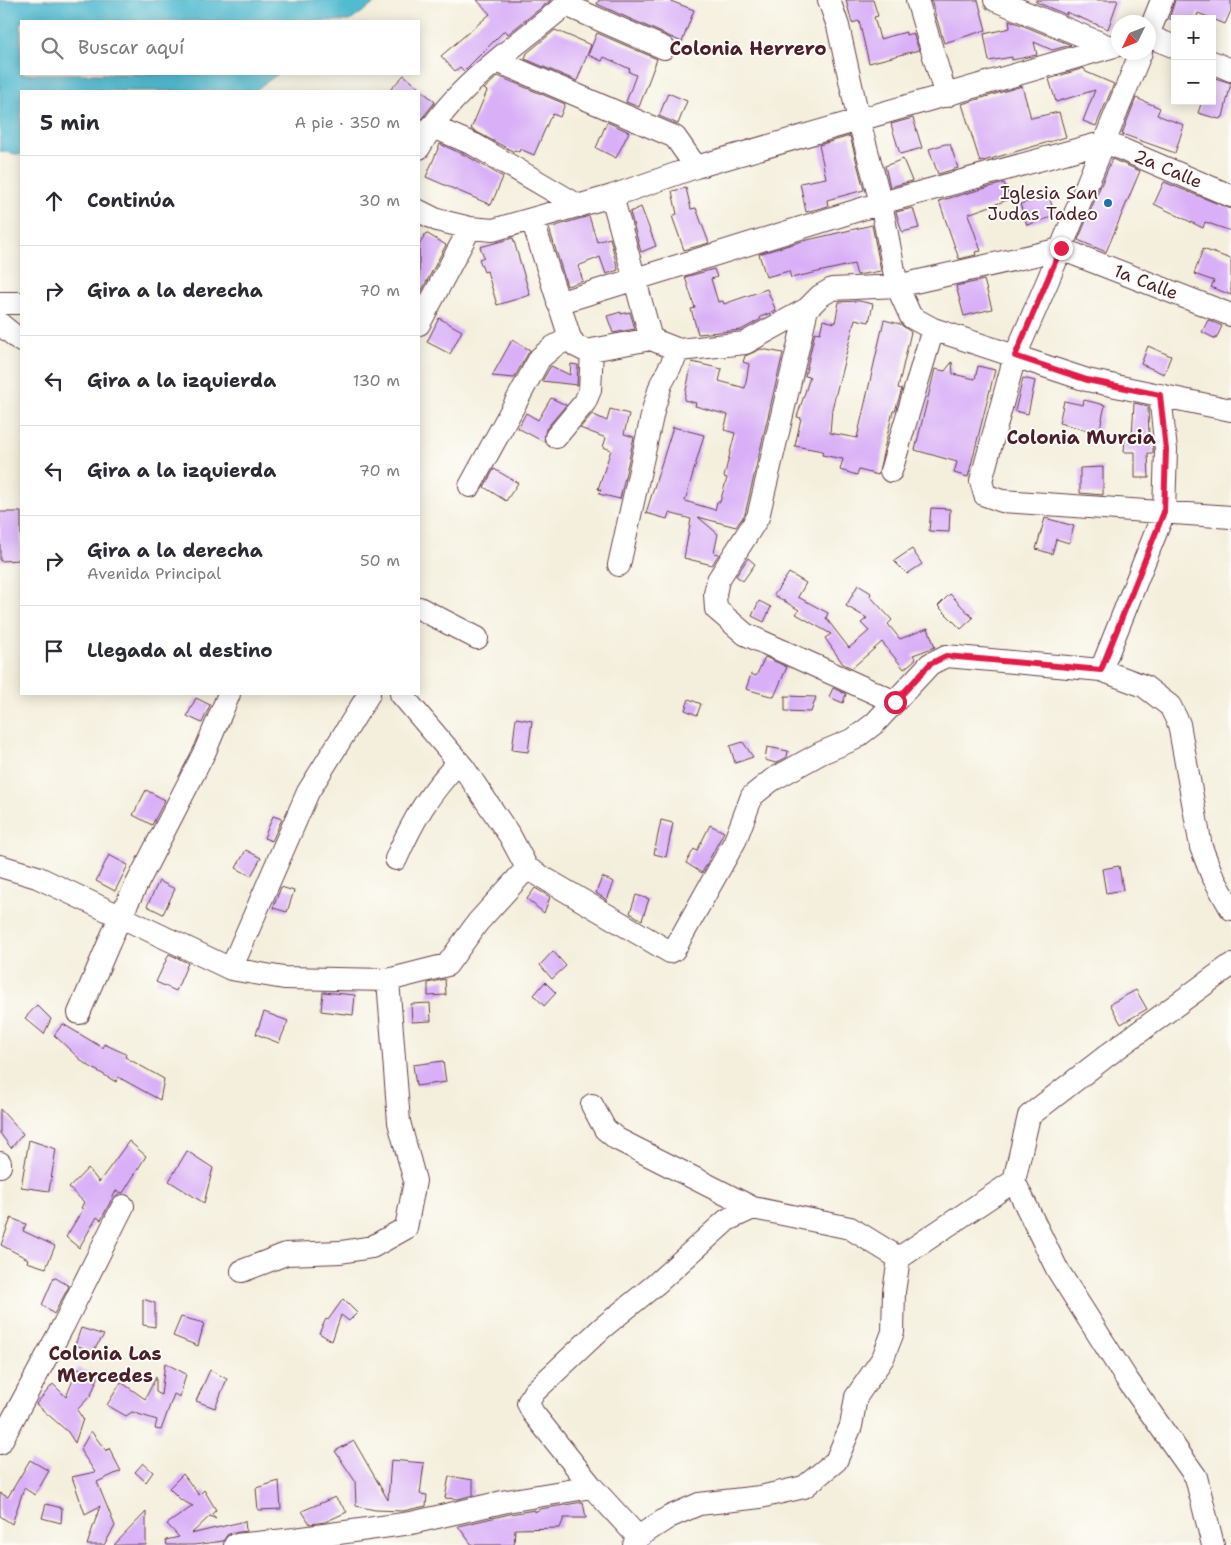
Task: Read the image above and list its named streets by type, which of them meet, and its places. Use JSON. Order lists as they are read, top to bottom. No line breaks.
{"streets":{"street":["2a Calle","1a Calle"]},"districts":["Colonia Herrero","Colonia Murcia","Colonia Las Mercedes"],"places":["Iglesia San Judas Tadeo"],"north":"bottom left","page":{"map_buttons":["+","−"],"search":"Buscar aquí","heading":["5 min","A pie · 350 m"],"list":[["Continúa","30 m"],["Gira a la derecha","70 m"],["Gira a la izquierda","130 m"],["Gira a la izquierda","70 m"],["Gira a la derecha","Avenida Principal","50 m"],"Llegada al destino"]}}
